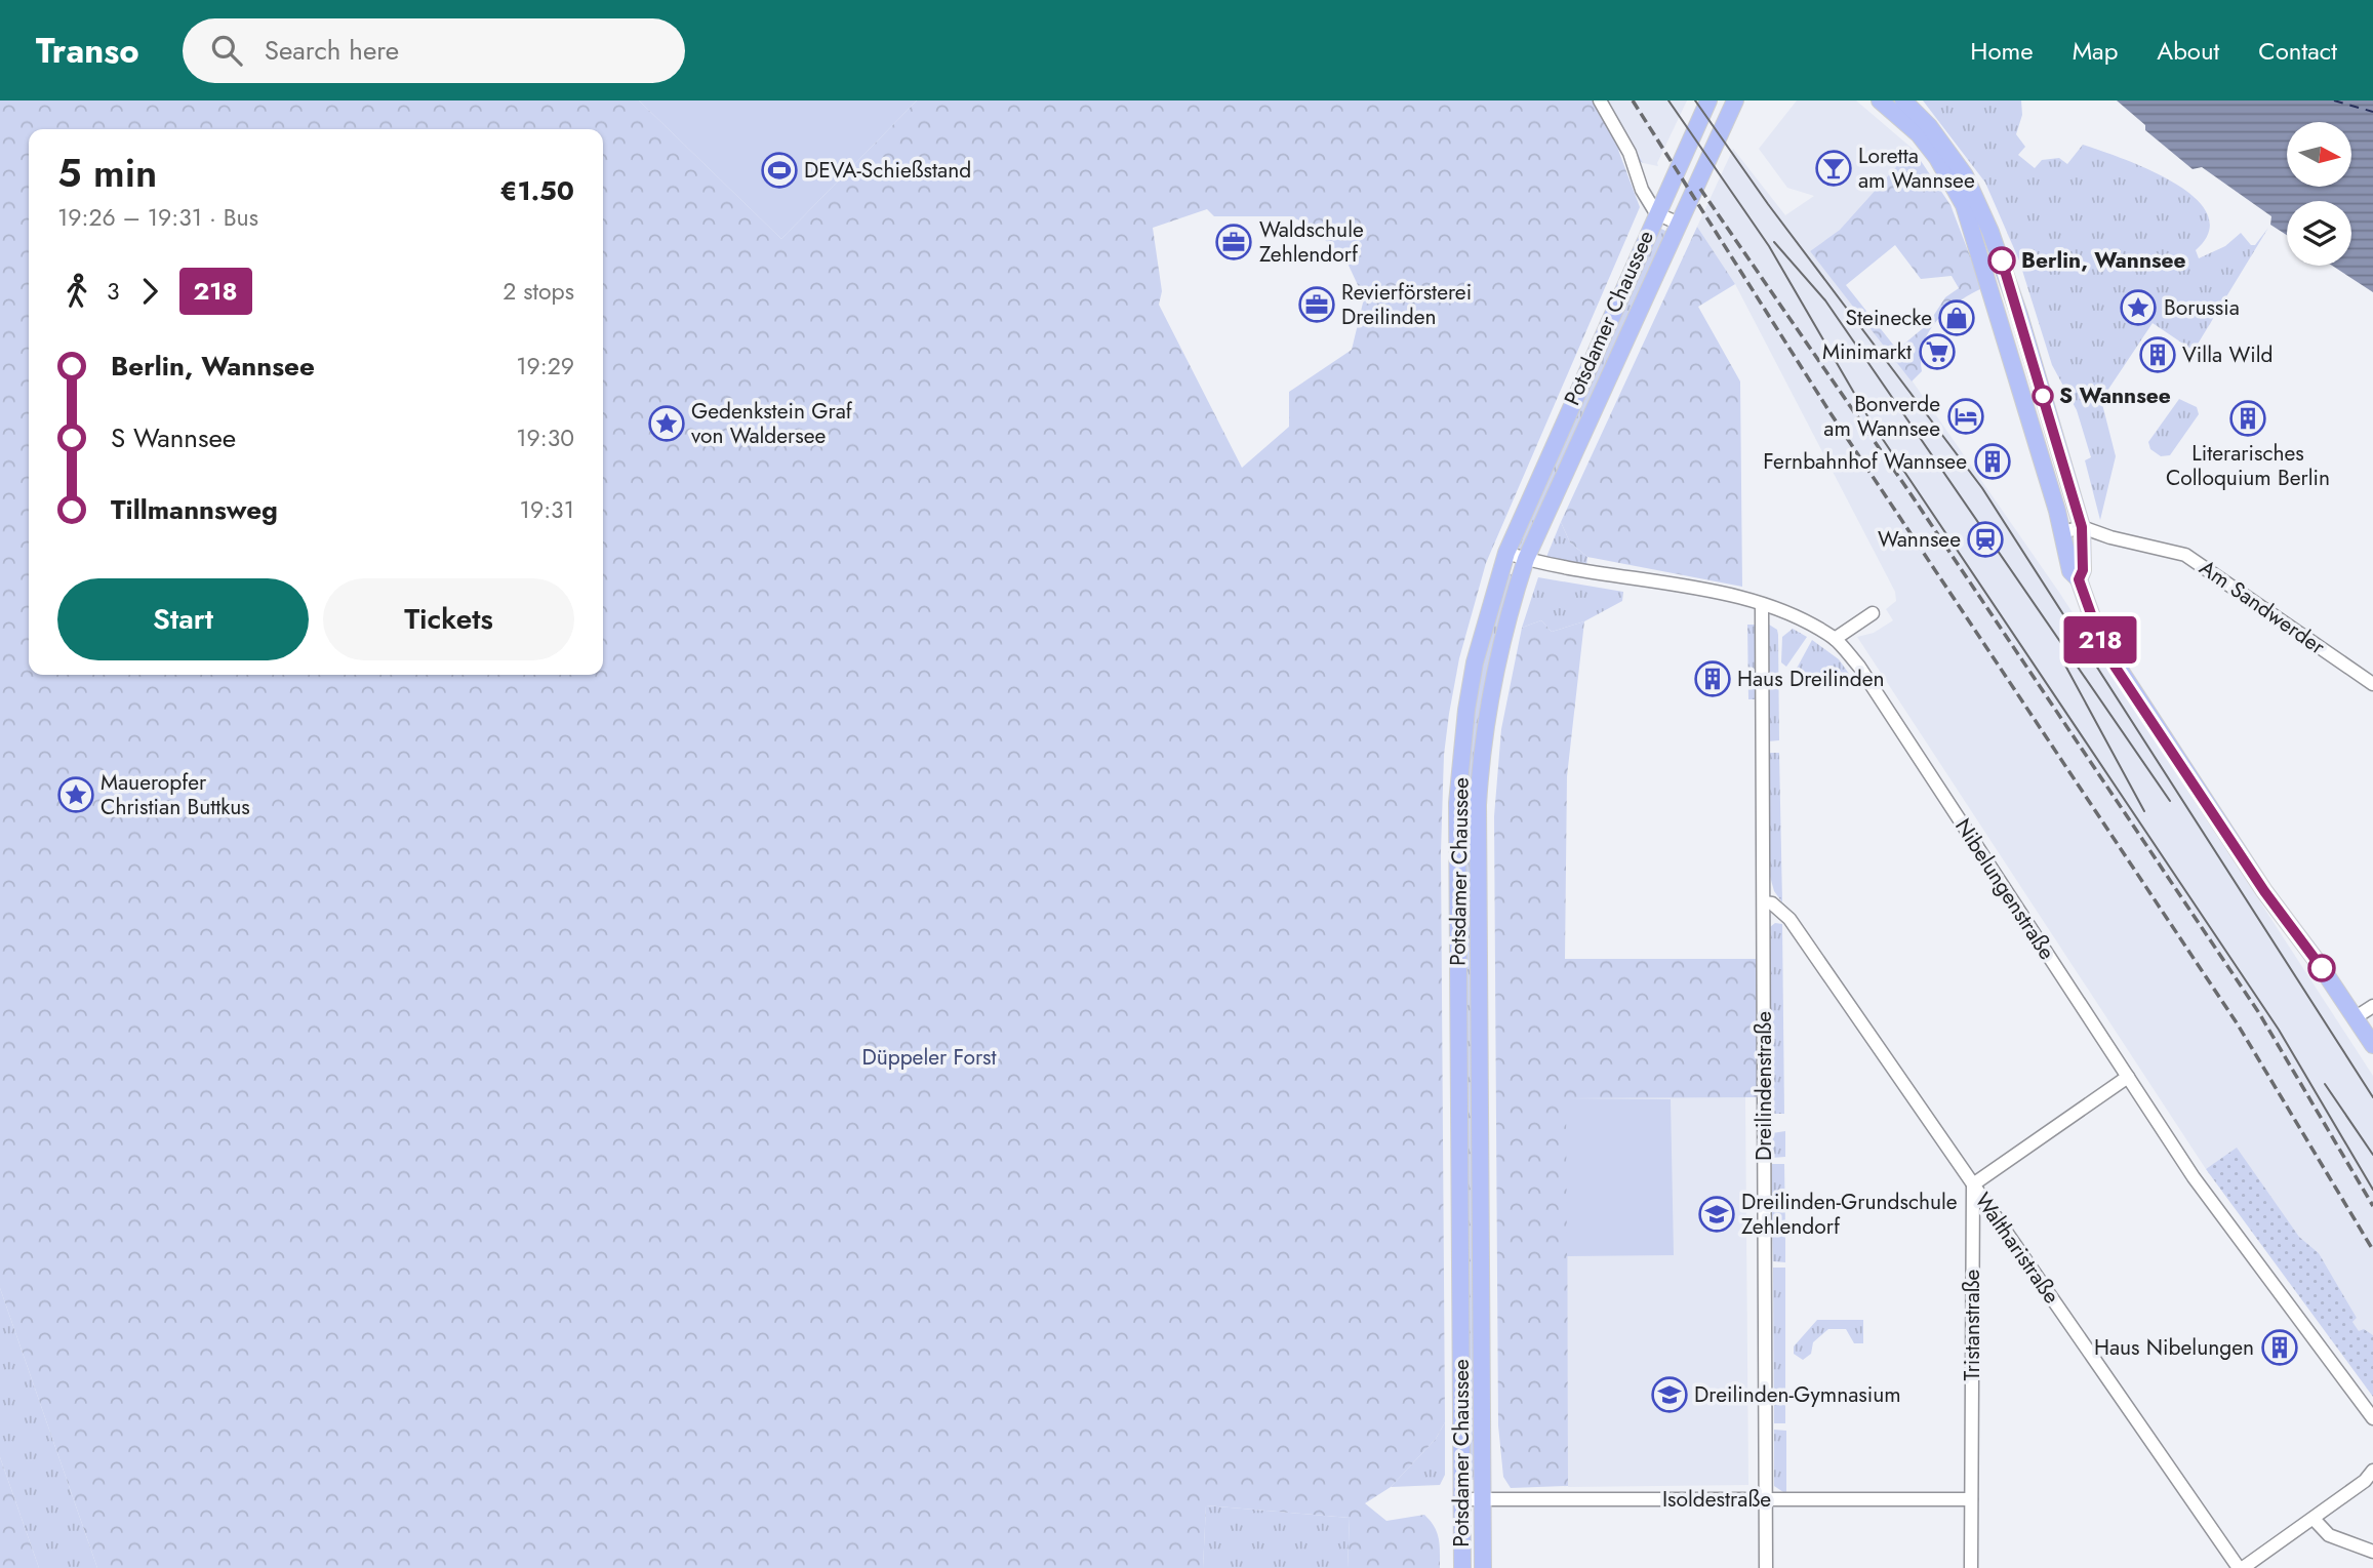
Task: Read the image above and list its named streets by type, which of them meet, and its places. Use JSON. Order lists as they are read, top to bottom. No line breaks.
{"streets":{"main road":["Potsdamer Chaussee"],"street":["Am Sandwerder","Nibelungenstraße","Dreilindenstraße","Waltharistraße","Tristanstraße","Isoldestraße"]},"crossings":[["Potsdamer Chaussee","Nibelungenstraße"],["Potsdamer Chaussee","Isoldestraße"],["Nibelungenstraße","Dreilindenstraße"],["Dreilindenstraße","Waltharistraße"],["Dreilindenstraße","Isoldestraße"],["Waltharistraße","Tristanstraße"],["Tristanstraße","Isoldestraße"]],"parks":["Düppeler Forst"],"places":{"bar":["Loretta am Wannsee"],"sports":["DEVA-Schießstand"],"office":["Waldschule Zehlendorf","Revierförsterei Dreilinden"],"other":["Berlin, Wannsee","S Wannsee"],"place":["Borussia","Gedenkstein Graf von Waldersee","Maueropfer Christian Buttkus"],"shop":["Steinecke"],"supermarket":["Minimarkt"],"building":["Villa Wild","Literarisches Colloquium Berlin","Fernbahnhof Wannsee","Haus Dreilinden","Haus Nibelungen"],"hotel":["Bonverde am Wannsee"],"station":["Wannsee"],"school or university":["Dreilinden-Grundschule Zehlendorf","Dreilinden-Gymnasium"]},"lines":["bus line 218"],"north":"right","page":{"header":"Transo","search":"Search here","nav":["Home","Map","About","Contact"],"on_map":"218","heading":["5 min","19:26 – 19:31 · Bus","€1.50"],"legs":["3","218","2 stops"],"list":[{"name":"Berlin, Wannsee","value":"19:29"},{"name":"S Wannsee","value":"19:30"},{"name":"Tillmannsweg","value":"19:31"}],"buttons":["Start","Tickets"]}}
